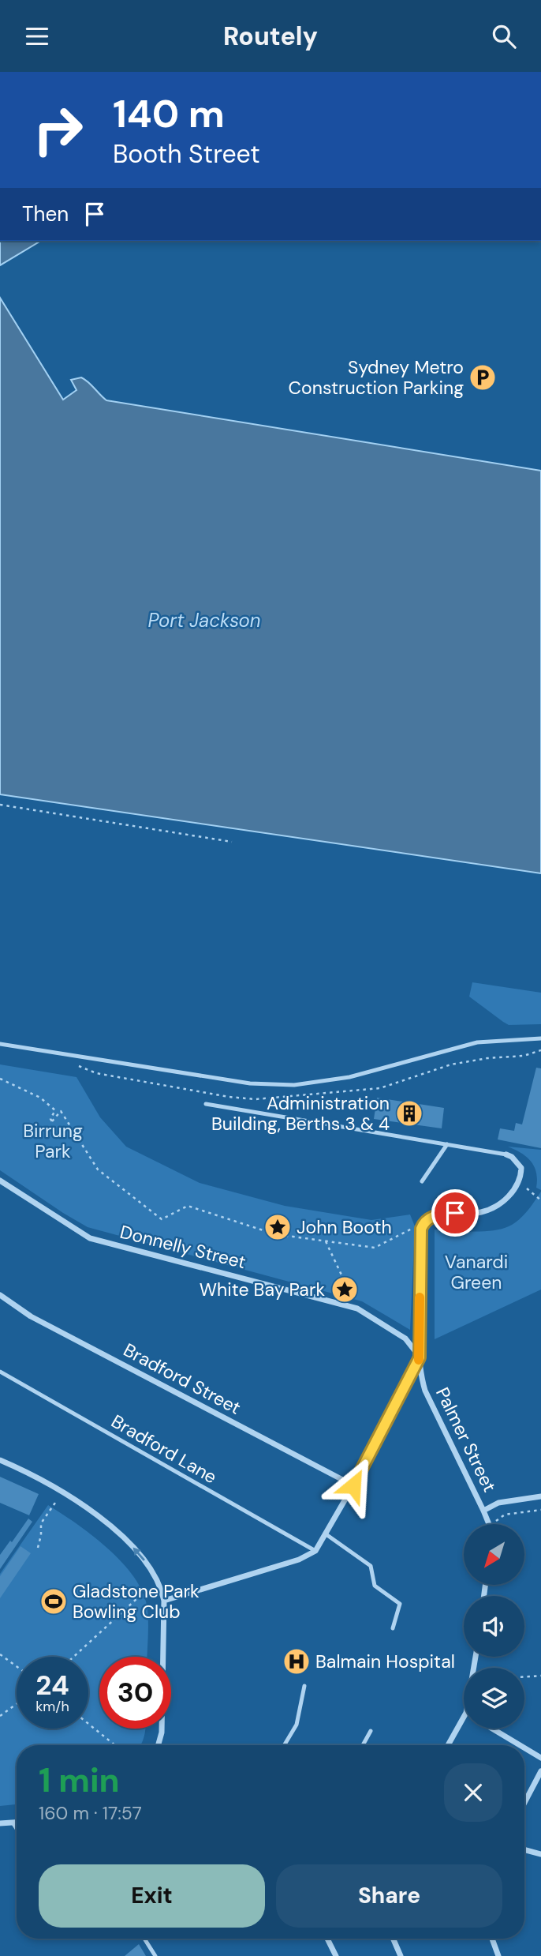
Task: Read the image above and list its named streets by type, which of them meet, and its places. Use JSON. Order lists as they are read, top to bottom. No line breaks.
{"streets":{"street":["Donnelly Street","Bradford Street","Palmer Street"],"lane":["Bradford Lane"]},"crossings":[["Donnelly Street","Palmer Street"]],"water":["Port Jackson"],"parks":["Birrung Park","Vanardi Green"],"places":{"parking":["Sydney Metro Construction Parking"],"building":["Administration Building, Berths 3 & 4"],"place":["John Booth","White Bay Park"],"sports":["Gladstone Park Bowling Club"],"hospital":["Balmain Hospital"]},"north":"bottom left","page":{"header":"Routely","turn":["140 m","Booth Street"],"then":"Then","speed":"24 km/h","limit":"30","heading":["1 min","160 m · 17:57"],"buttons":["Exit","Share"]}}
